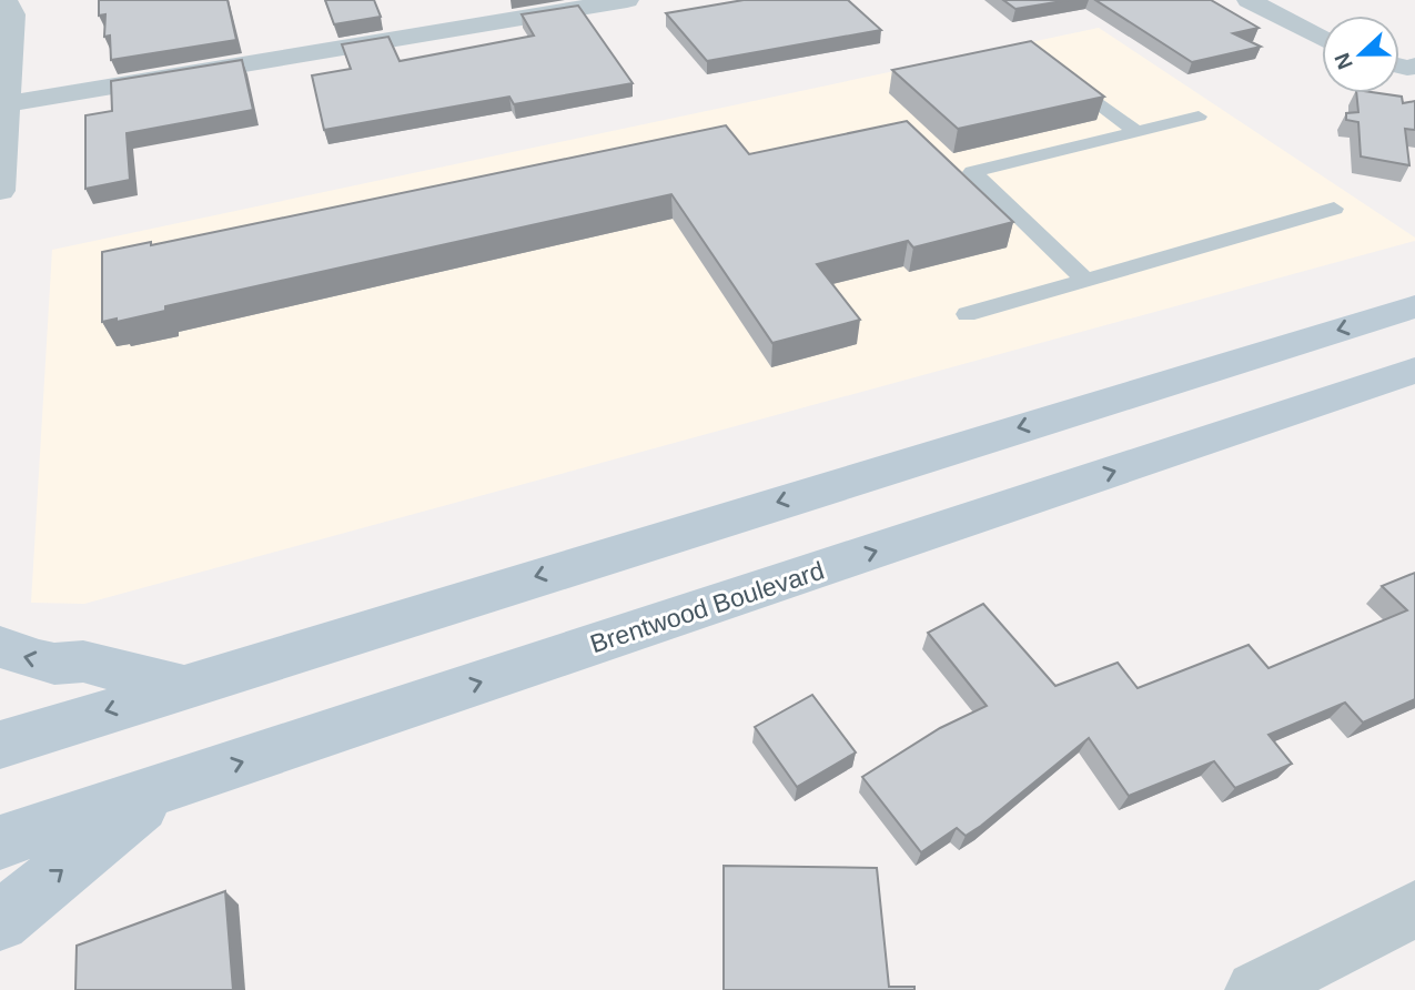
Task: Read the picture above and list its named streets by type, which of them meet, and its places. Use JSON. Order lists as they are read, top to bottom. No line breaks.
{"streets":{"main road":["Brentwood Boulevard"]},"north":"left"}
